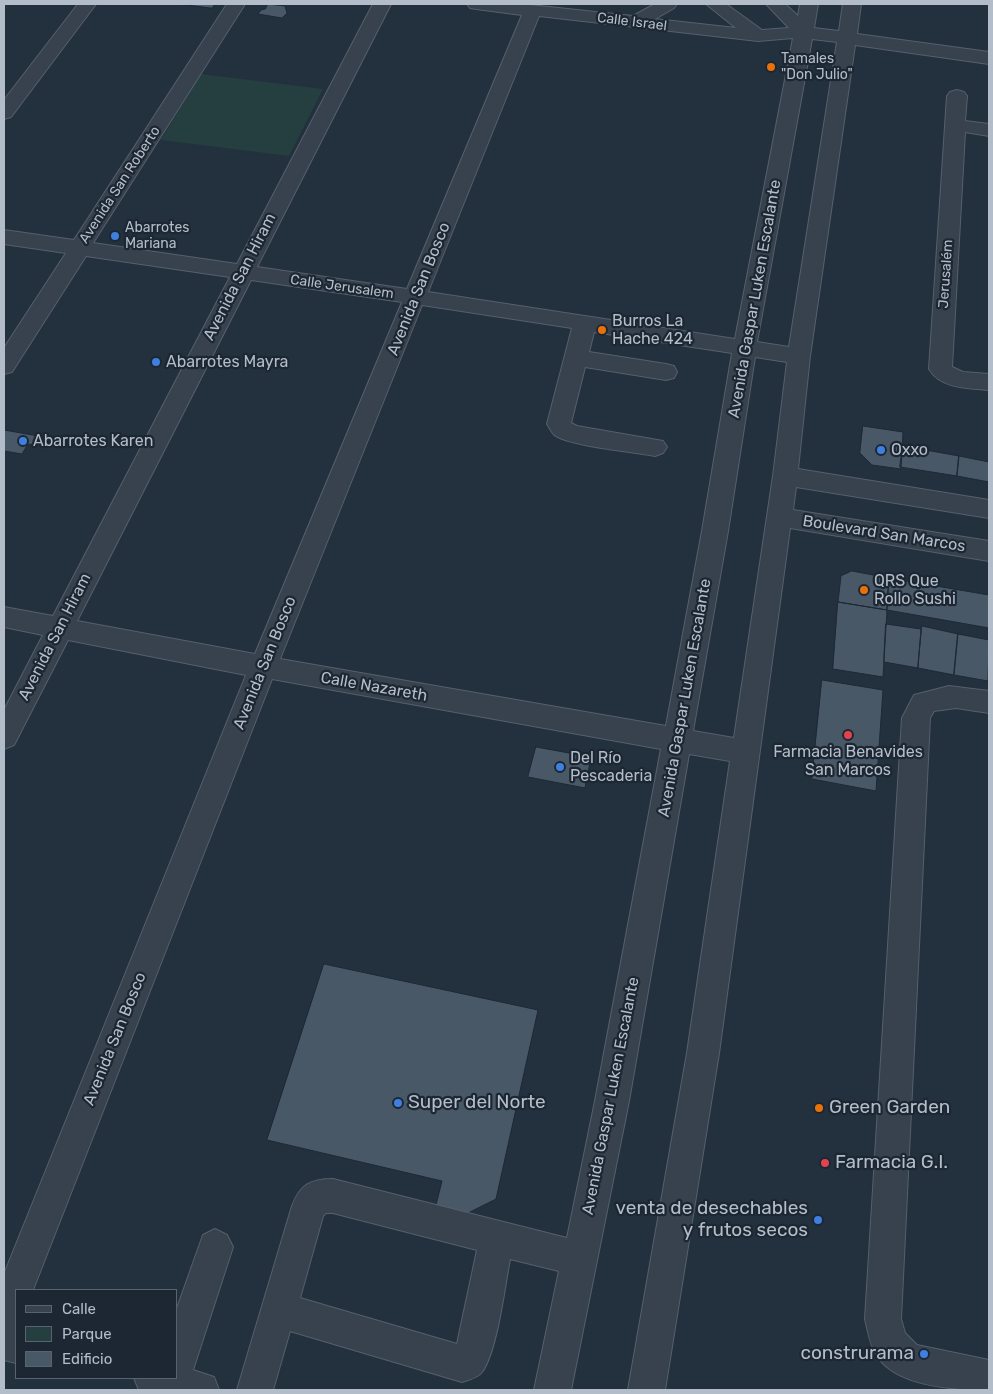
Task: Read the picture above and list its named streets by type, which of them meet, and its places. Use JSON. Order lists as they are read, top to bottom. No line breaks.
{"streets":{"street":["Calle Israel","Avenida San Roberto","Jerusalém","Avenida San Hiram","Calle Jerusalem","Avenida San Bosco","Avenida Gaspar Luken Escalante","Boulevard San Marcos","Calle Nazareth"]},"crossings":[["Calle Israel","Avenida San Bosco"],["Calle Israel","Avenida Gaspar Luken Escalante"],["Avenida San Roberto","Calle Jerusalem"],["Avenida San Hiram","Calle Jerusalem"],["Avenida San Hiram","Calle Nazareth"],["Calle Jerusalem","Avenida San Bosco"],["Calle Jerusalem","Avenida Gaspar Luken Escalante"],["Avenida San Bosco","Calle Nazareth"],["Avenida Gaspar Luken Escalante","Calle Nazareth"]],"places":["Tamales \"Don Julio\"","Abarrotes Mariana","Burros La Hache 424","Abarrotes Mayra","Abarrotes Karen","Oxxo","QRS Que Rollo Sushi","Farmacia Benavides San Marcos","Del Río Pescaderia","Super del Norte","Green Garden","Farmacia G.I.","venta de desechables y frutos secos","construrama"],"legend":["Calle","Parque","Edificio"]}
